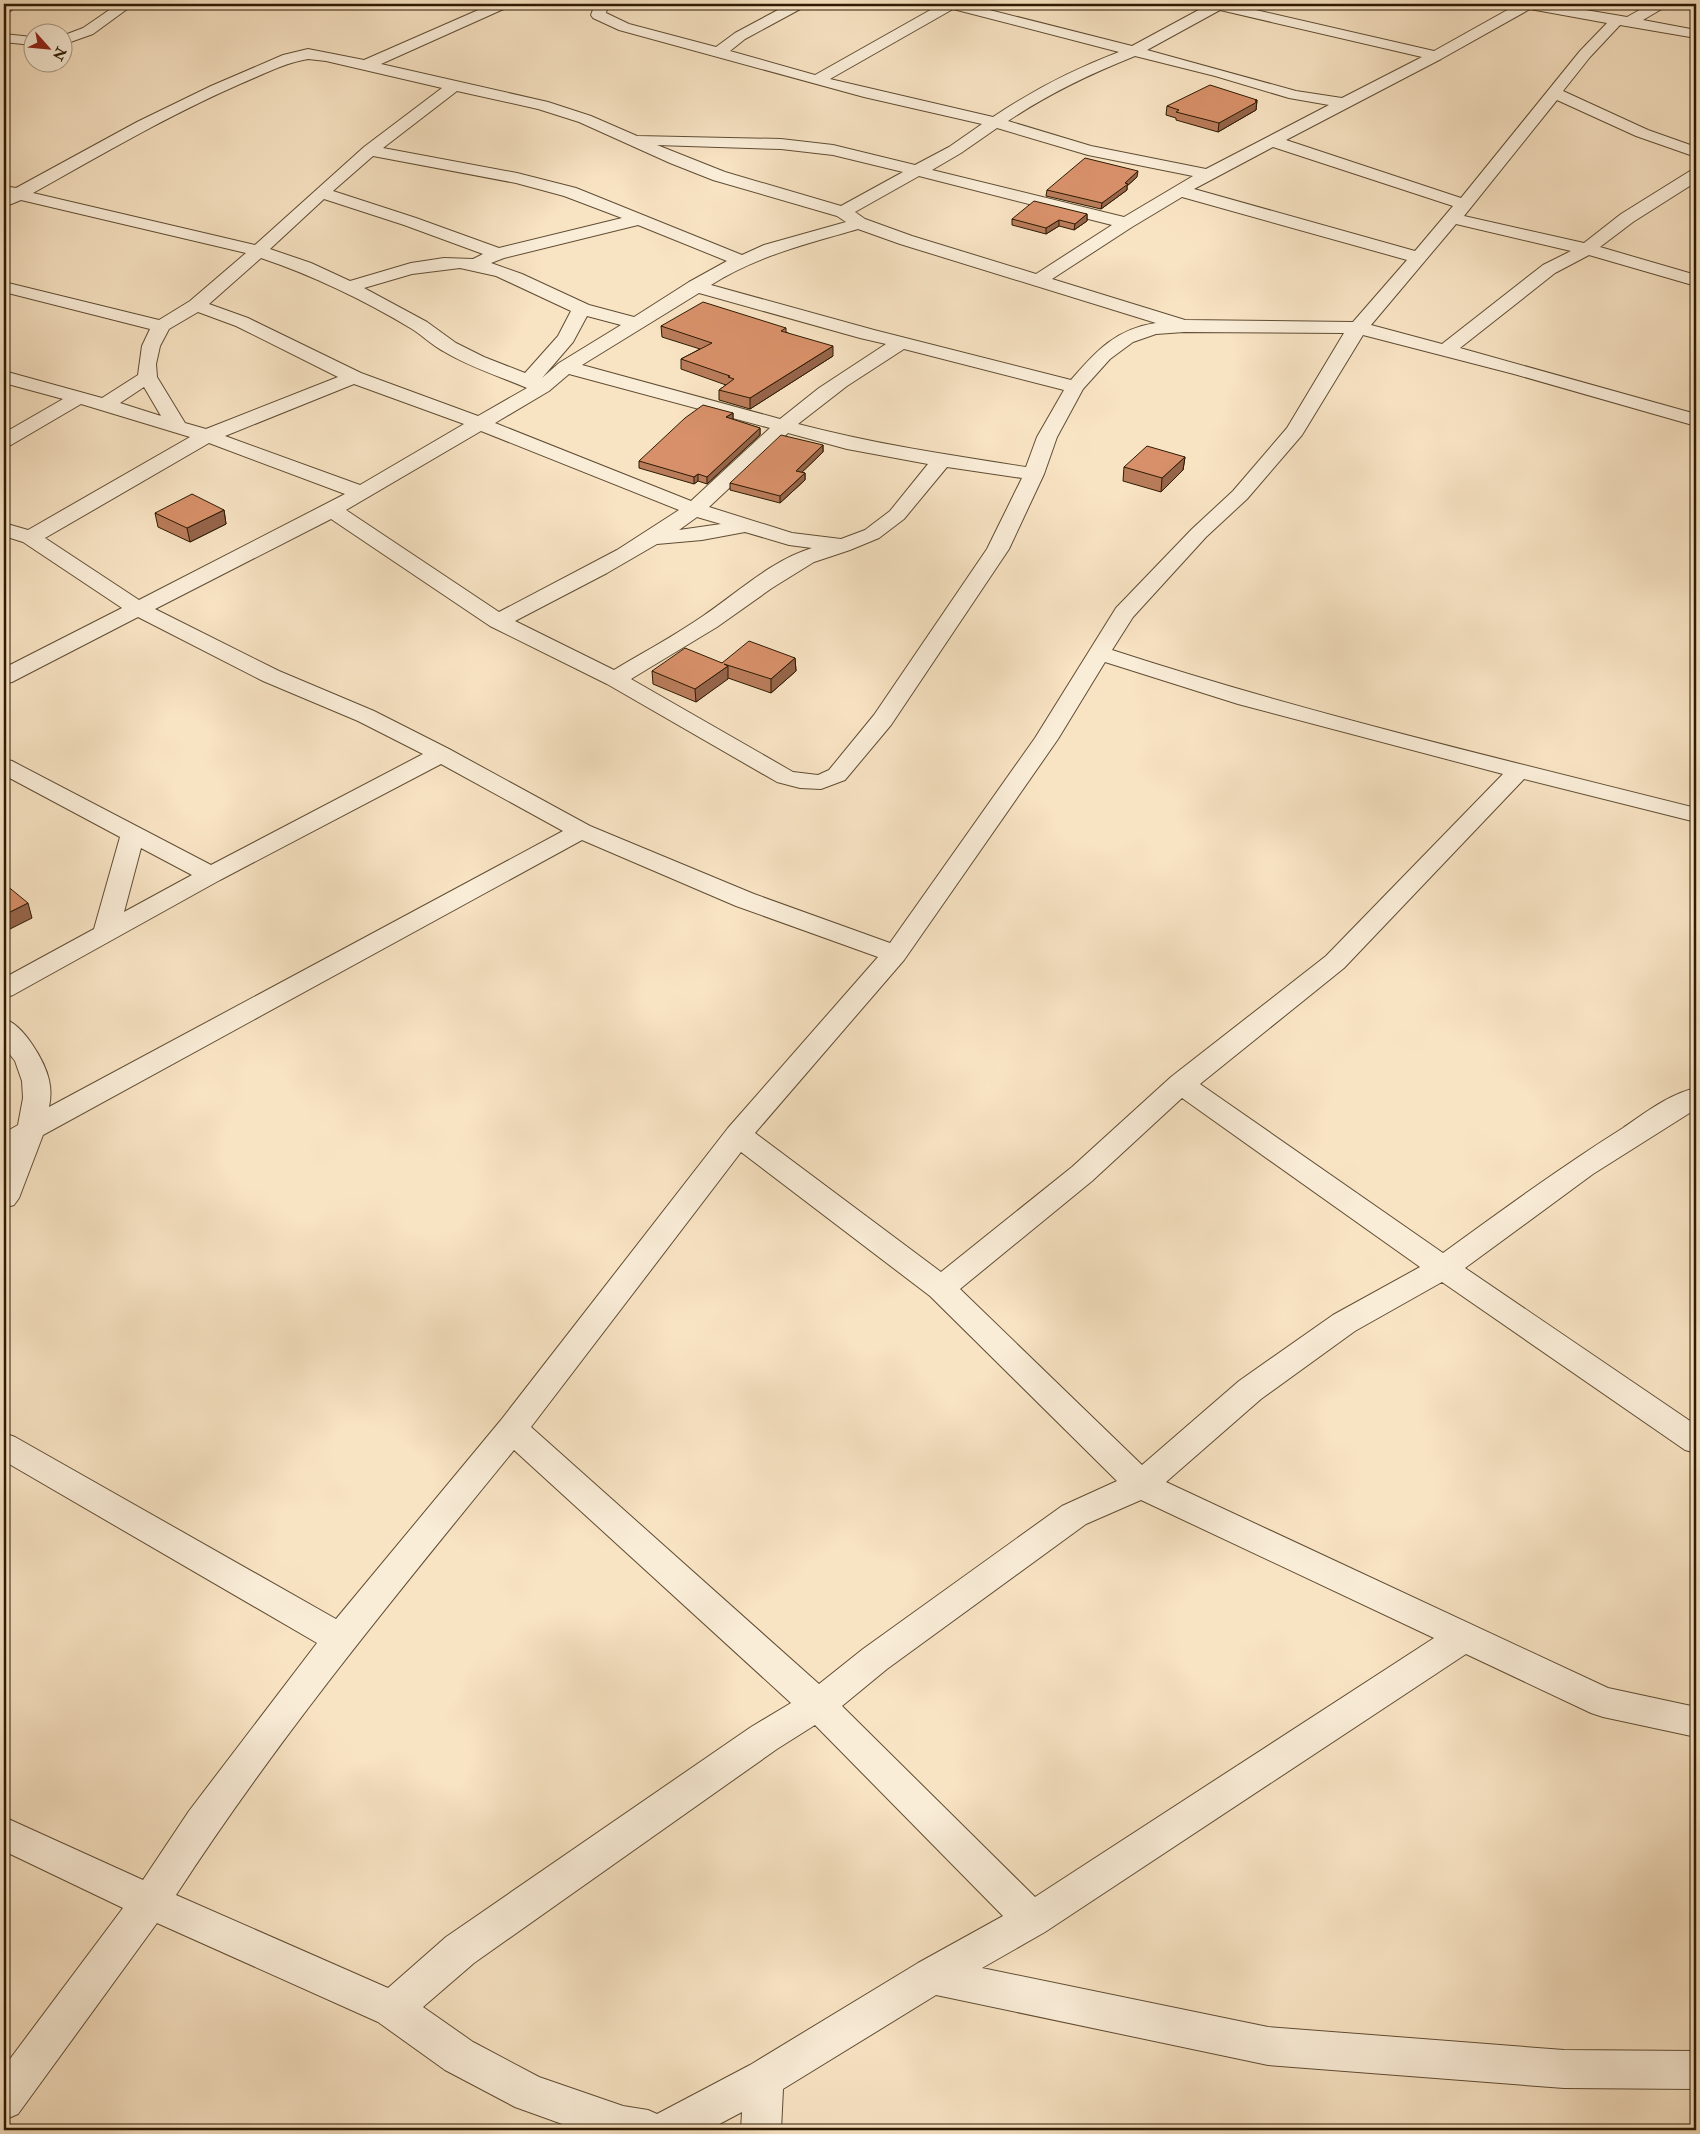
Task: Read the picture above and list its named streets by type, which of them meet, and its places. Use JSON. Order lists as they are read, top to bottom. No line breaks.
{"north":"bottom right"}
